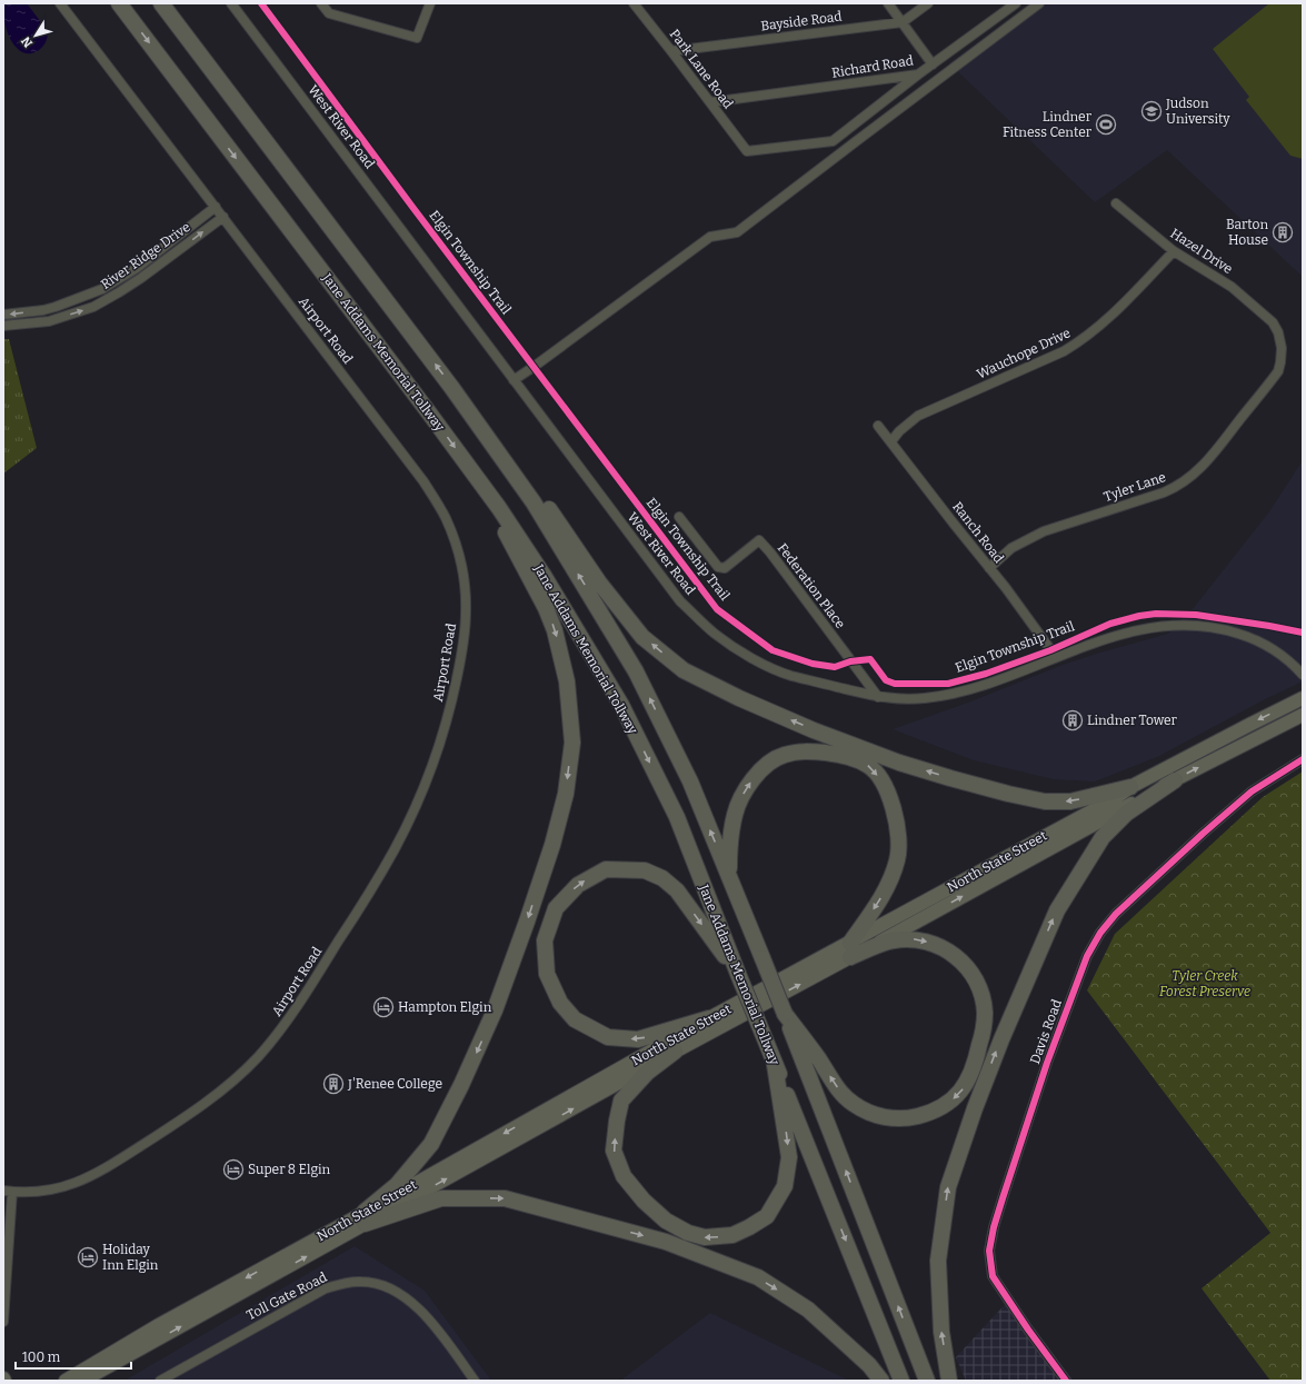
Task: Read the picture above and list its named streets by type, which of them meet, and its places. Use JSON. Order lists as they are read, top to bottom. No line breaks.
{"streets":{"highway":["Jane Addams Memorial Tollway"],"main road":["North State Street"],"street":["Bayside Road","Richard Road","Park Lane Road","West River Road","Hazel Drive","River Ridge Drive","Airport Road","Wauchope Drive","Tyler Lane","Ranch Road","Federation Place","Davis Road","Toll Gate Road"],"cycle path":["Elgin Township Trail"]},"crossings":[["Bayside Road","Park Lane Road"],["Richard Road","Park Lane Road"],["West River Road","Ranch Road"],["West River Road","Federation Place"],["Hazel Drive","Wauchope Drive"],["Hazel Drive","Tyler Lane"],["River Ridge Drive","Airport Road"],["Wauchope Drive","Ranch Road"],["Tyler Lane","Ranch Road"]],"parks":["Tyler Creek Forest Preserve"],"places":{"school or university":["Judson University"],"sports":["Lindner Fitness Center"],"building":["Barton House","Lindner Tower","J'Renee College"],"hotel":["Hampton Elgin","Super 8 Elgin","Holiday Inn Elgin"]},"scale_bar":"100 m","north":"bottom left"}
